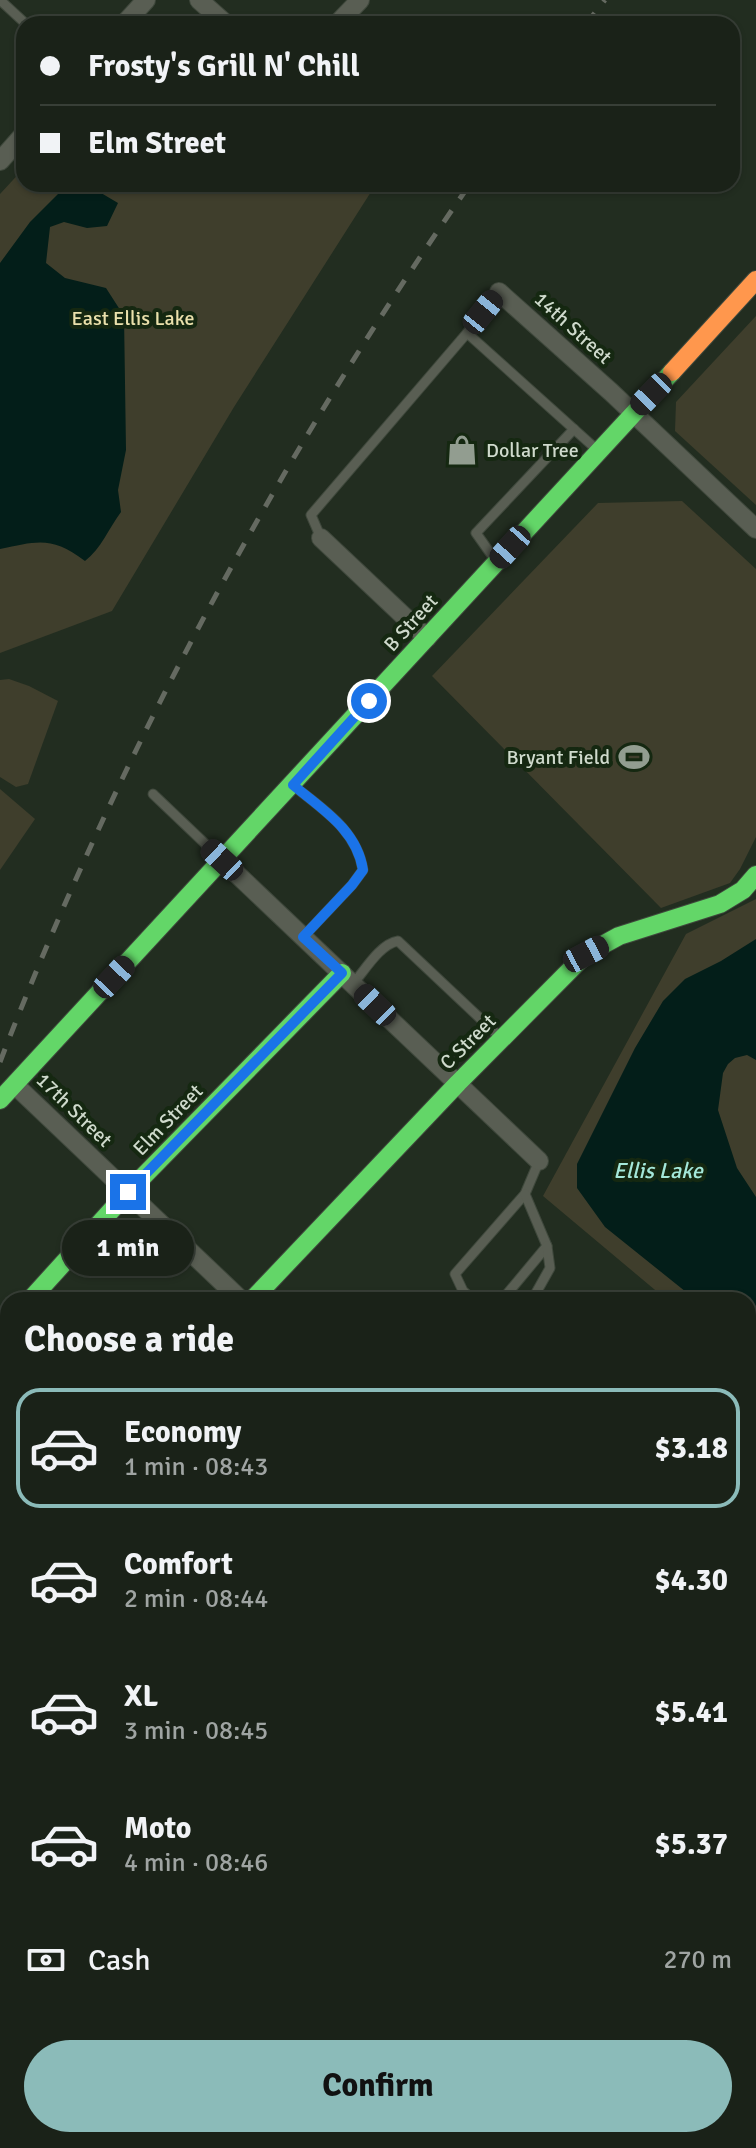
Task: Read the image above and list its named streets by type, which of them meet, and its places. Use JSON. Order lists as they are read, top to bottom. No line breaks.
{"streets":{"main road":["B Street","C Street","Elm Street"],"street":["14th Street","17th Street"]},"crossings":[["14th Street","B Street"],["B Street","17th Street"],["17th Street","Elm Street"]],"water":["Ellis Lake"],"parks":["East Ellis Lake"],"places":{"shop":["Dollar Tree"],"sports":["Bryant Field"]},"page":{"banner":["Frosty's Grill N' Chill","Elm Street"],"bubble":"1 min","heading":"Choose a ride","list":[{"name":"Economy","note":"1 min · 08:43","value":"$3.18"},{"name":"Comfort","note":"2 min · 08:44","value":"$4.30"},{"name":"XL","note":"3 min · 08:45","value":"$5.41"},{"name":"Moto","note":"4 min · 08:46","value":"$5.37"}],"pay":["Cash","270 m"],"buttons":"Confirm"}}
